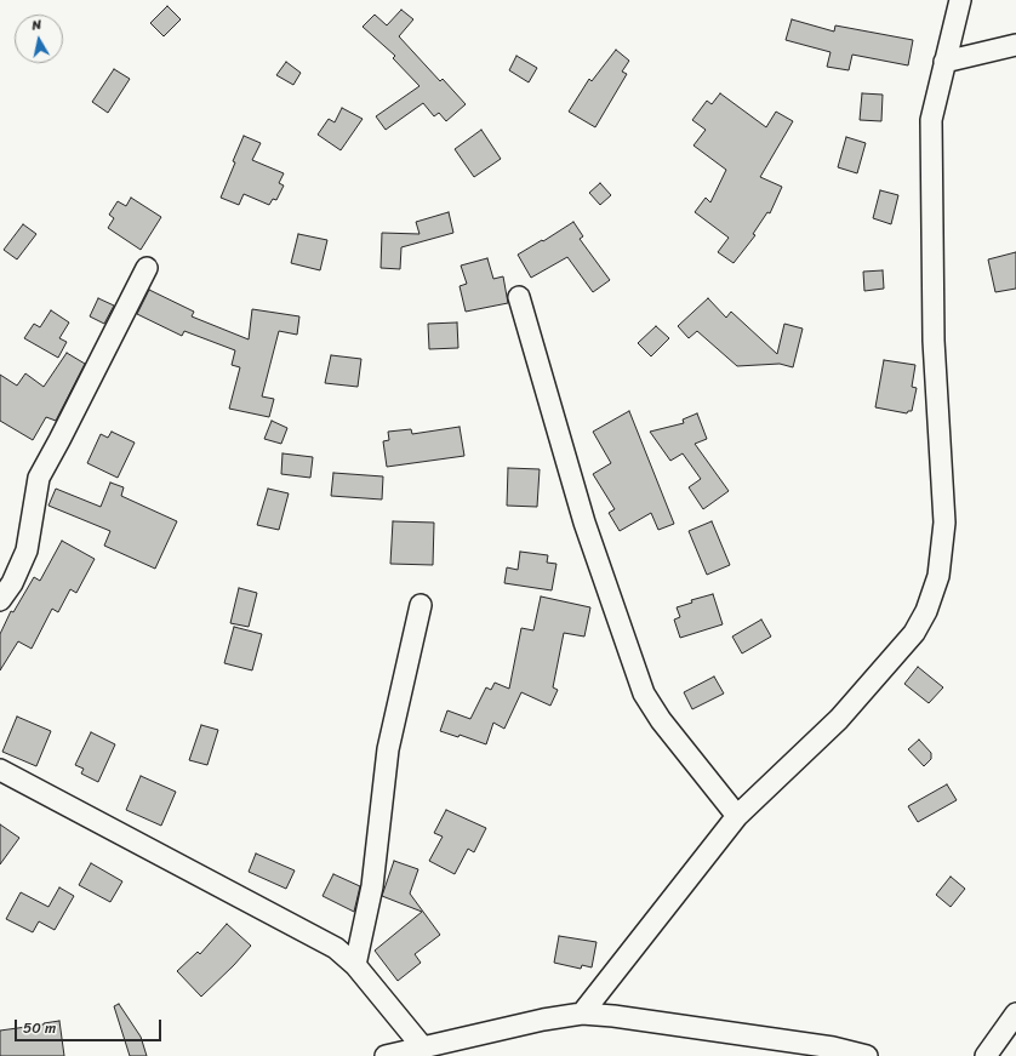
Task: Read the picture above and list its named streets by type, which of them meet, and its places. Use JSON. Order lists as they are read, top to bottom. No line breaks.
{"scale_bar":"50 m","north":"top"}
